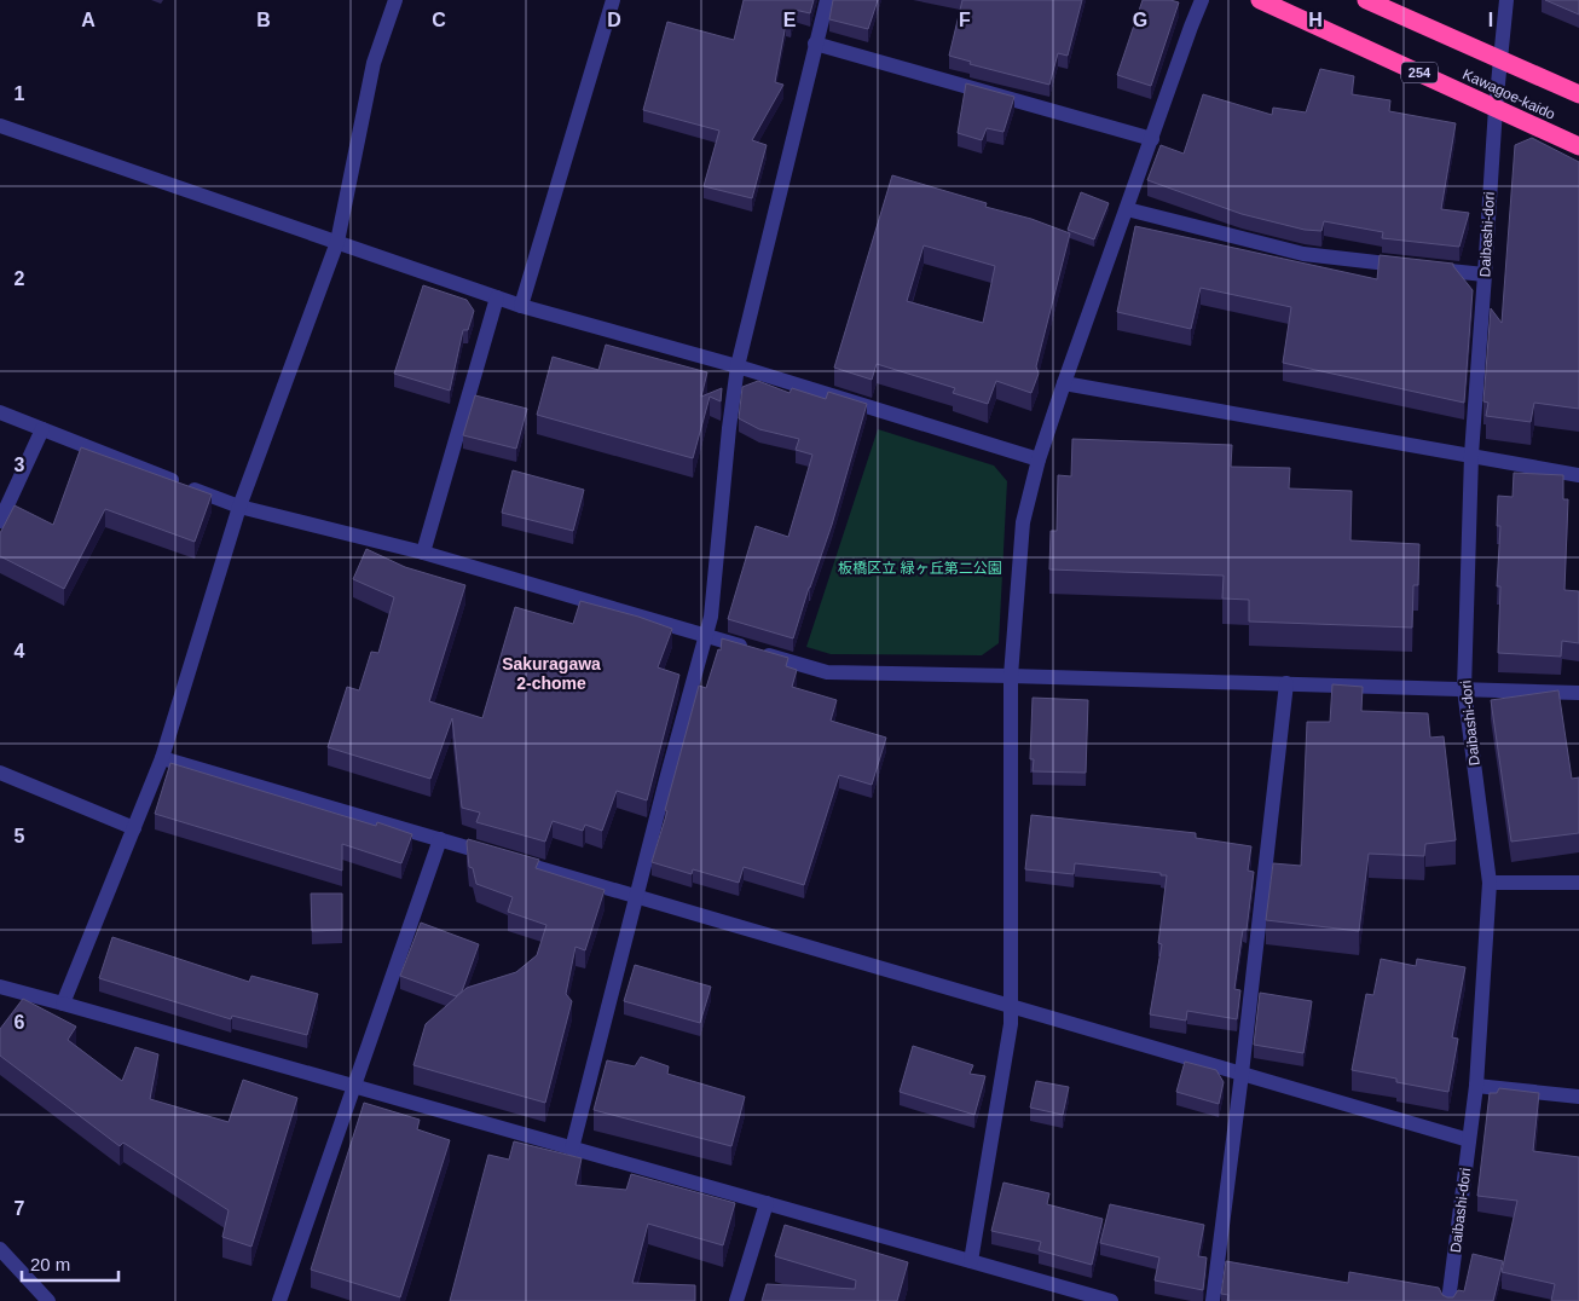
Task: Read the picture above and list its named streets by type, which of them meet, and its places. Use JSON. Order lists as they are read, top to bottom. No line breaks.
{"streets":{"highway":["254","Kawagoe-kaido"],"street":["Daibashi-dori"]},"crossings":[["Kawagoe-kaido","Daibashi-dori"]],"districts":["Sakuragawa 2-chome"],"parks":["板橋区立 緑ヶ丘第二公園"],"scale_bar":"20 m","grid":{"columns":["A","B","C","D","E","F","G","H","I"],"rows":["1","2","3","4","5","6","7"]}}
